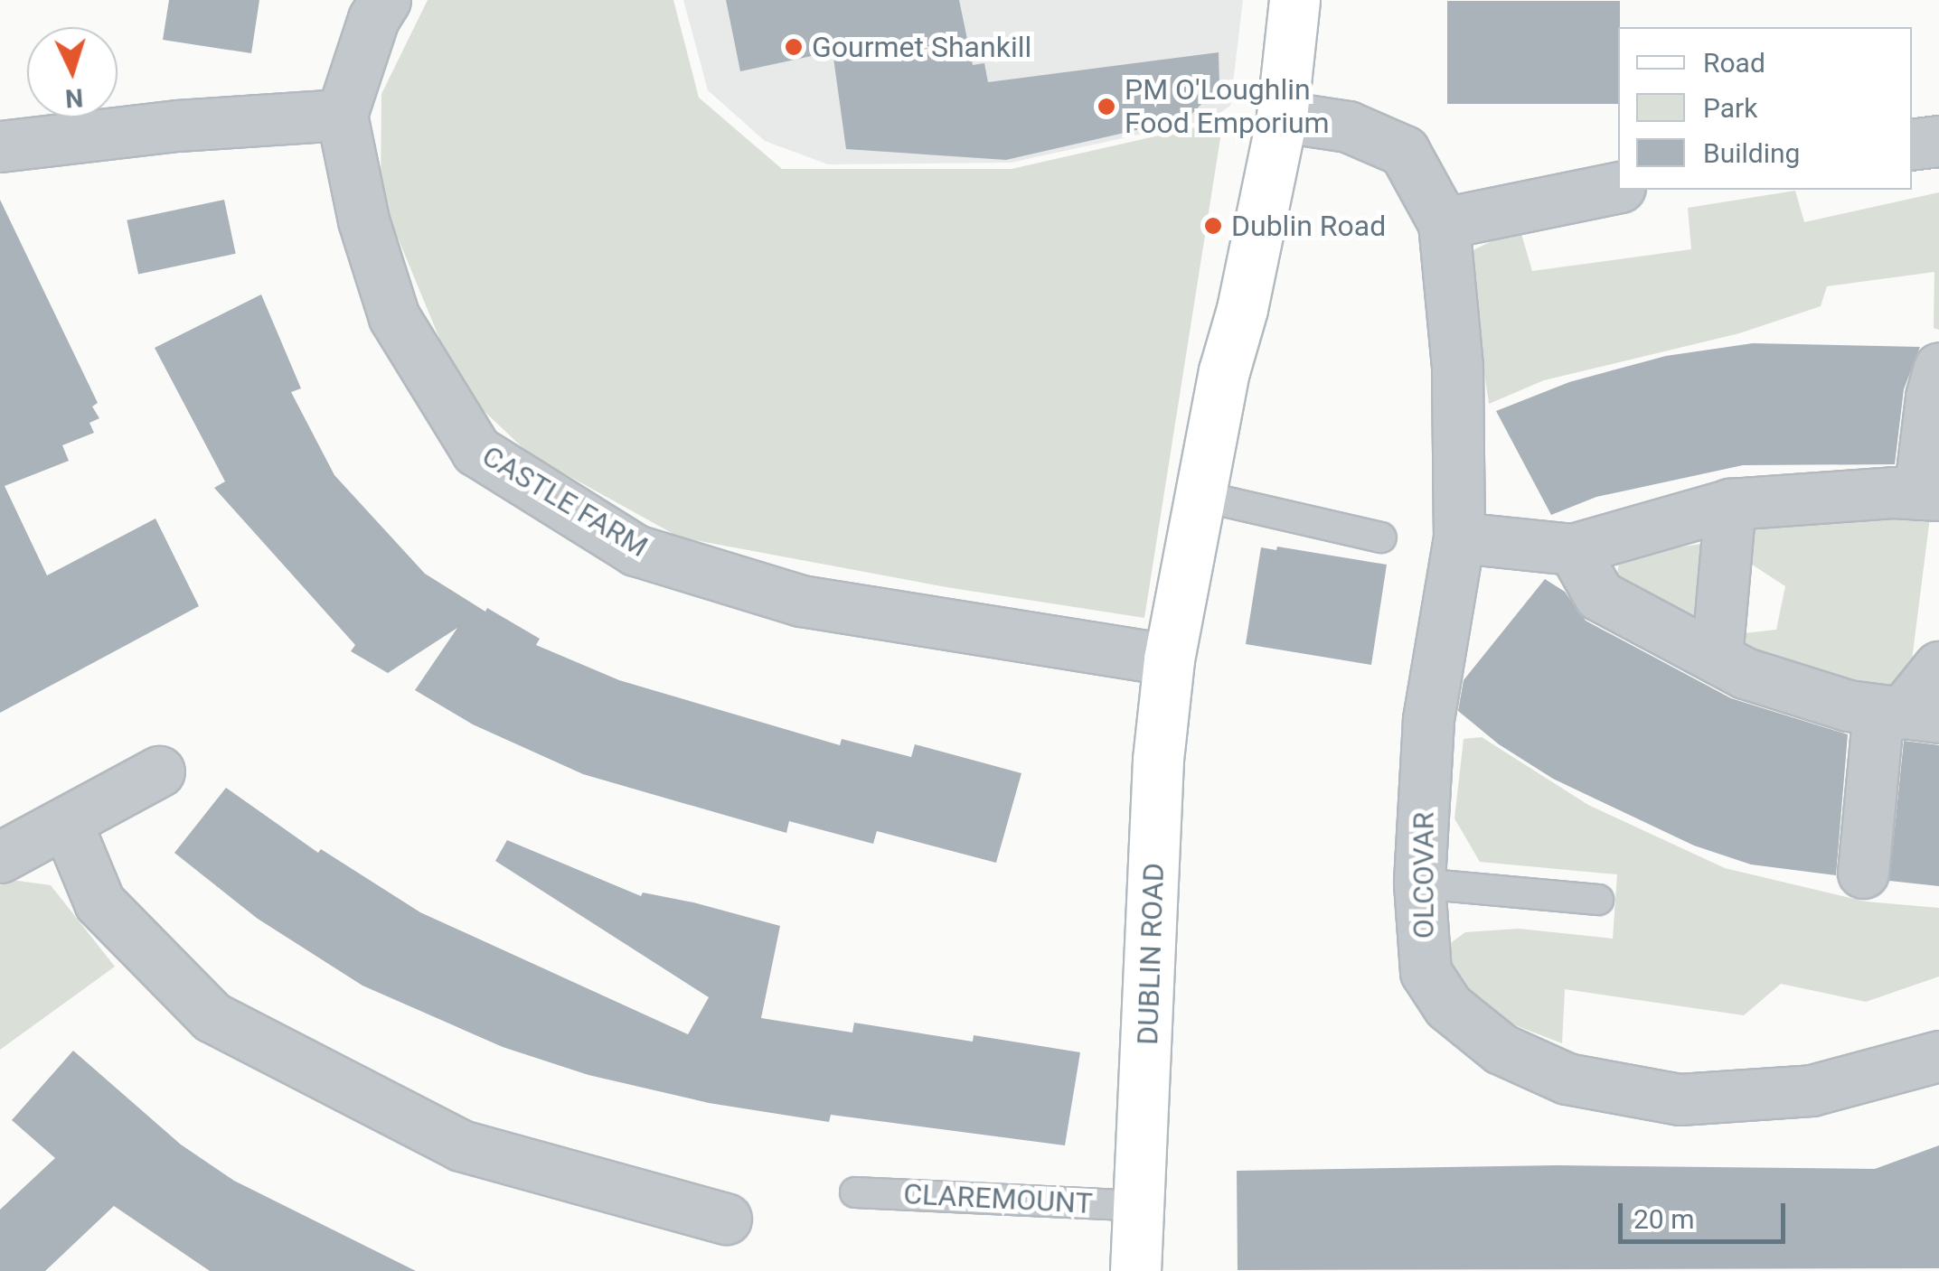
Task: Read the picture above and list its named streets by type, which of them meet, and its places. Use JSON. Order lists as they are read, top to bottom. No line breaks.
{"streets":{"main road":["DUBLIN ROAD"],"street":["CASTLE FARM","OLCOVAR"],"lane":["CLAREMOUNT"]},"crossings":[["CASTLE FARM","DUBLIN ROAD"],["OLCOVAR","DUBLIN ROAD"],["DUBLIN ROAD","CLAREMOUNT"]],"places":["Gourmet Shankill","PM O'Loughlin Food Emporium","Dublin Road"],"legend":["Road","Park","Building"],"scale_bar":"20 m","north":"bottom"}
